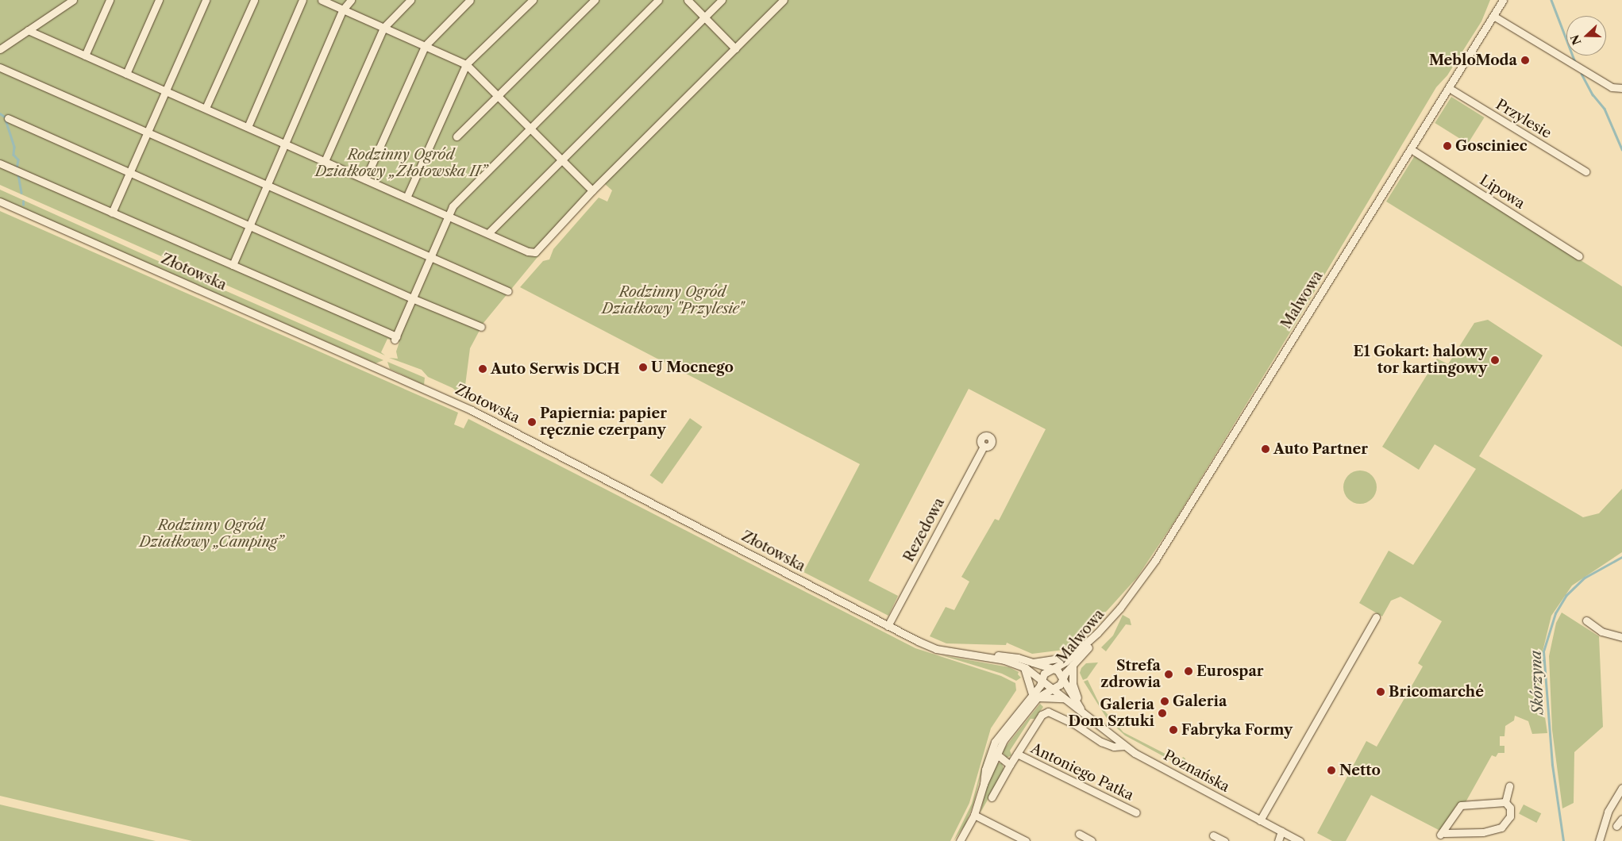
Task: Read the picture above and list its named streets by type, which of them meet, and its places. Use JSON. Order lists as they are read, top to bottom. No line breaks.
{"streets":{"street":["Przylesie","Lipowa","Złotowska","Malwowa","Rezedowa","Poznańska","Antoniego Patka"]},"crossings":[["Przylesie","Malwowa"],["Lipowa","Malwowa"],["Złotowska","Malwowa"],["Złotowska","Rezedowa"],["Złotowska","Poznańska"],["Malwowa","Poznańska"]],"water":["Skórzyna"],"parks":["Rodzinny Ogród Działkowy „Złotowska II”","Rodzinny Ogród Działkowy \"Przylesie\"","Rodzinny Ogród Działkowy „Camping”"],"places":["MebloModa","Gosciniec","E1 Gokart: halowy tor kartingowy","U Mocnego","Auto Serwis DCH","Papiernia: papier ręcznie czerpany","Auto Partner","Eurospar","Strefa zdrowia","Bricomarché","Galeria","Galeria Dom Sztuki","Fabryka Formy","Netto"],"north":"left"}
